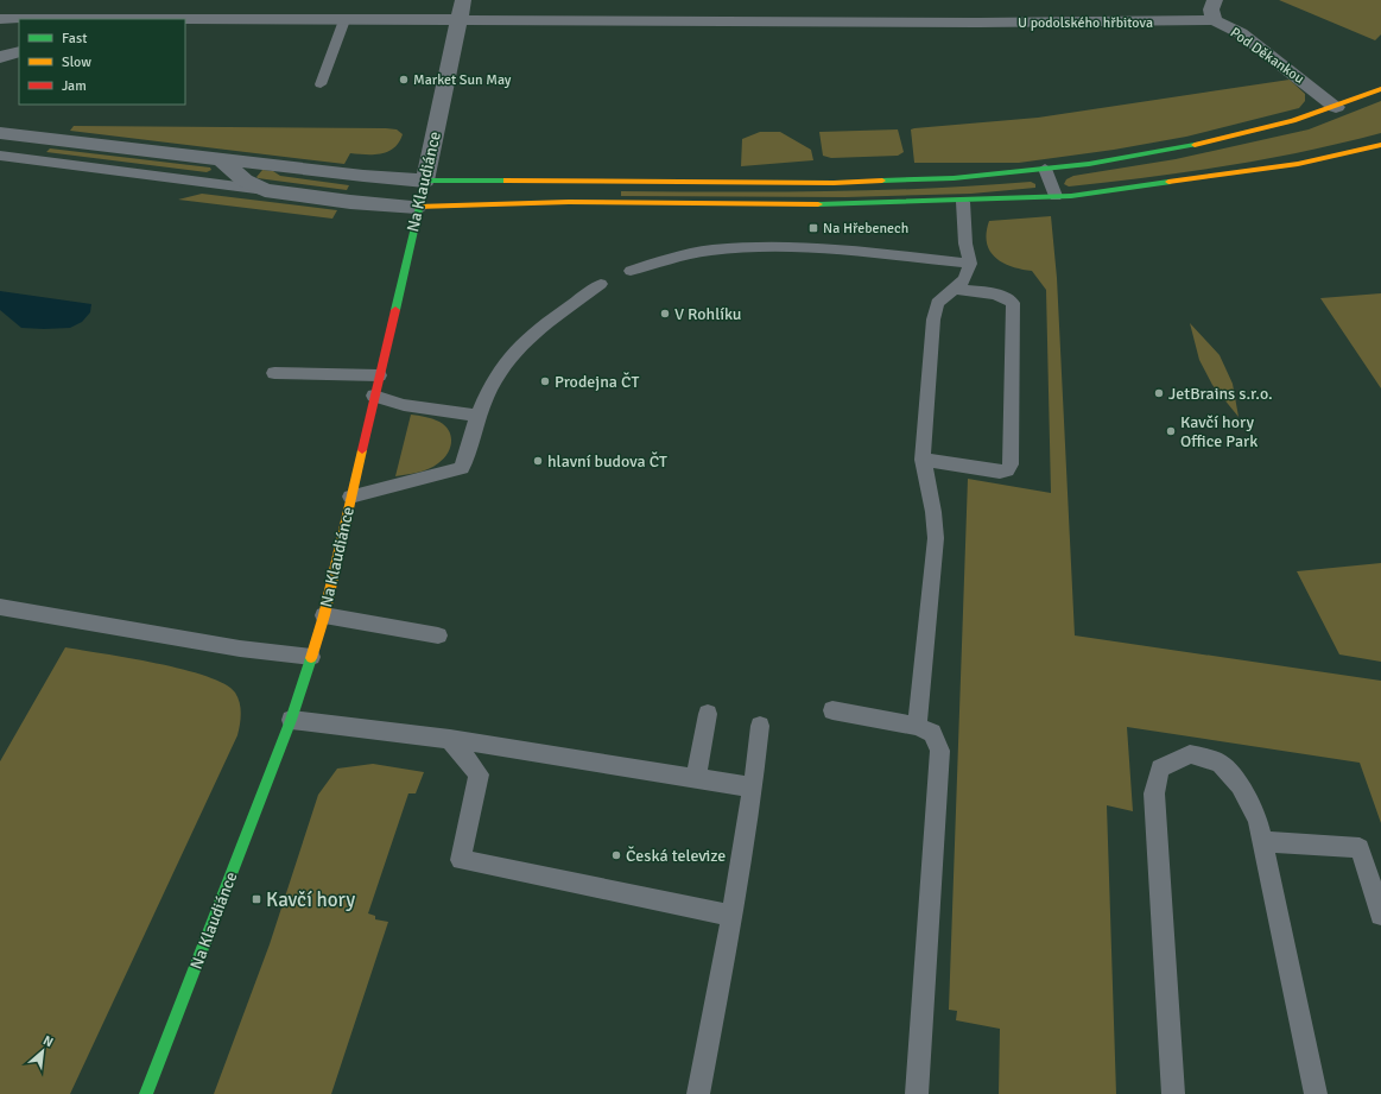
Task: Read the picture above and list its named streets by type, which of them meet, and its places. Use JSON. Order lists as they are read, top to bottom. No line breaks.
{"streets":{"street":["U podolského hřbitova","Pod Děkankou","Na Klaudiánce"]},"crossings":[["U podolského hřbitova","Pod Děkankou"],["U podolského hřbitova","Na Klaudiánce"]],"places":{"other":["Market Sun May","V Rohlíku","Prodejna ČT","JetBrains s.r.o.","Kavčí hory Office Park","hlavní budova ČT","Česká televize"],"transit":["Na Hřebenech","Kavčí hory"]},"legend":["Fast","Slow","Jam"],"north":"top right"}
